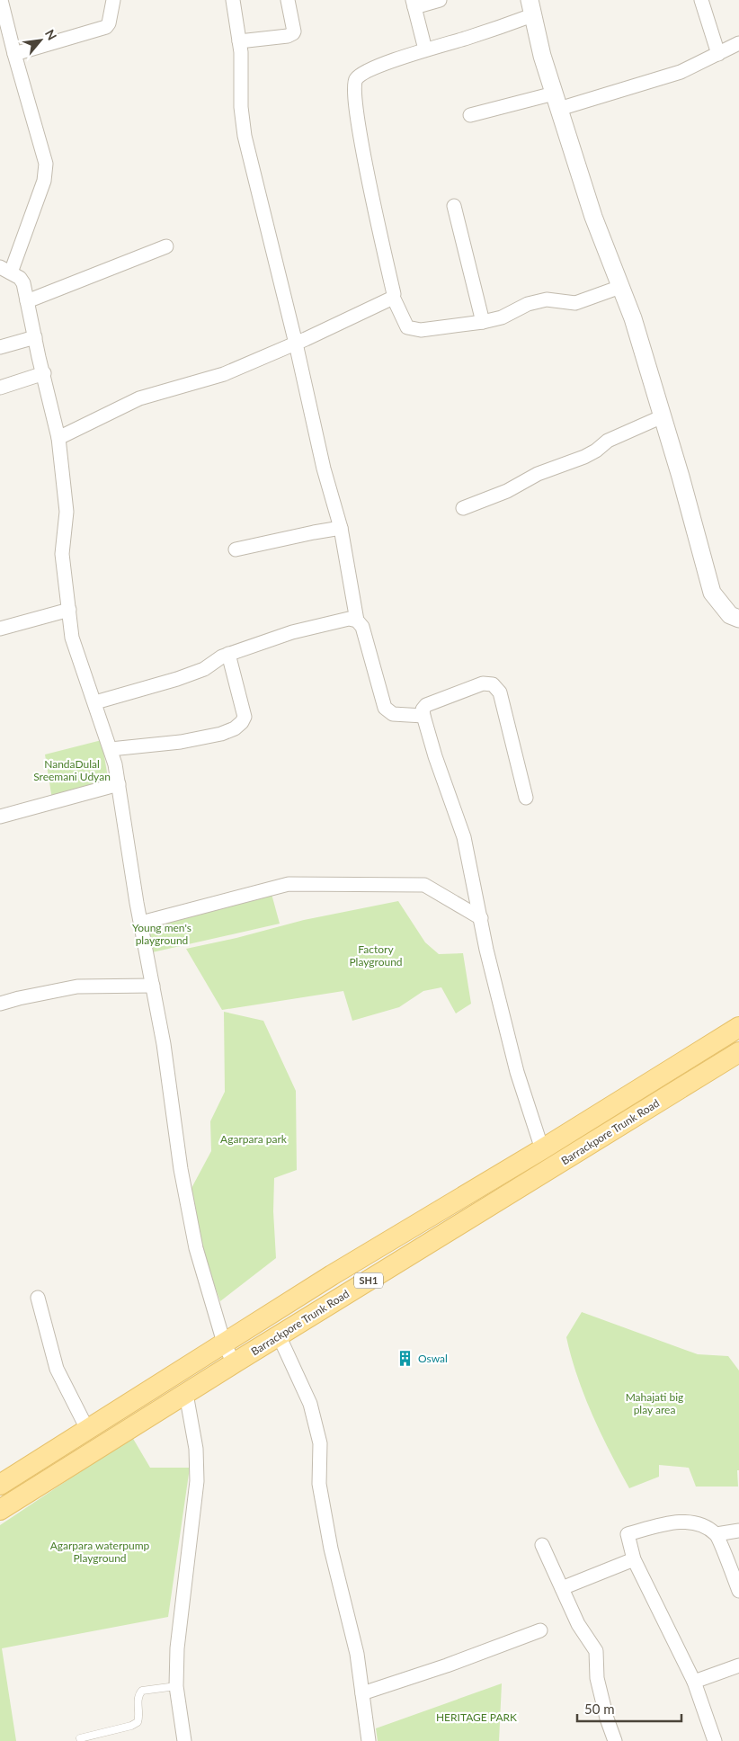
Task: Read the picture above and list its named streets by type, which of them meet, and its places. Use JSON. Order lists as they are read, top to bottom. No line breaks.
{"streets":{"main road":["Barrackpore Trunk Road","SH1"]},"parks":["NandaDulal Sreemani Udyan","Young men's playground","Factory Playground","Agarpara park","Mahajati big play area","Agarpara waterpump Playground","HERITAGE PARK"],"places":{"building":["Oswal"]},"scale_bar":"50 m","north":"top right"}
